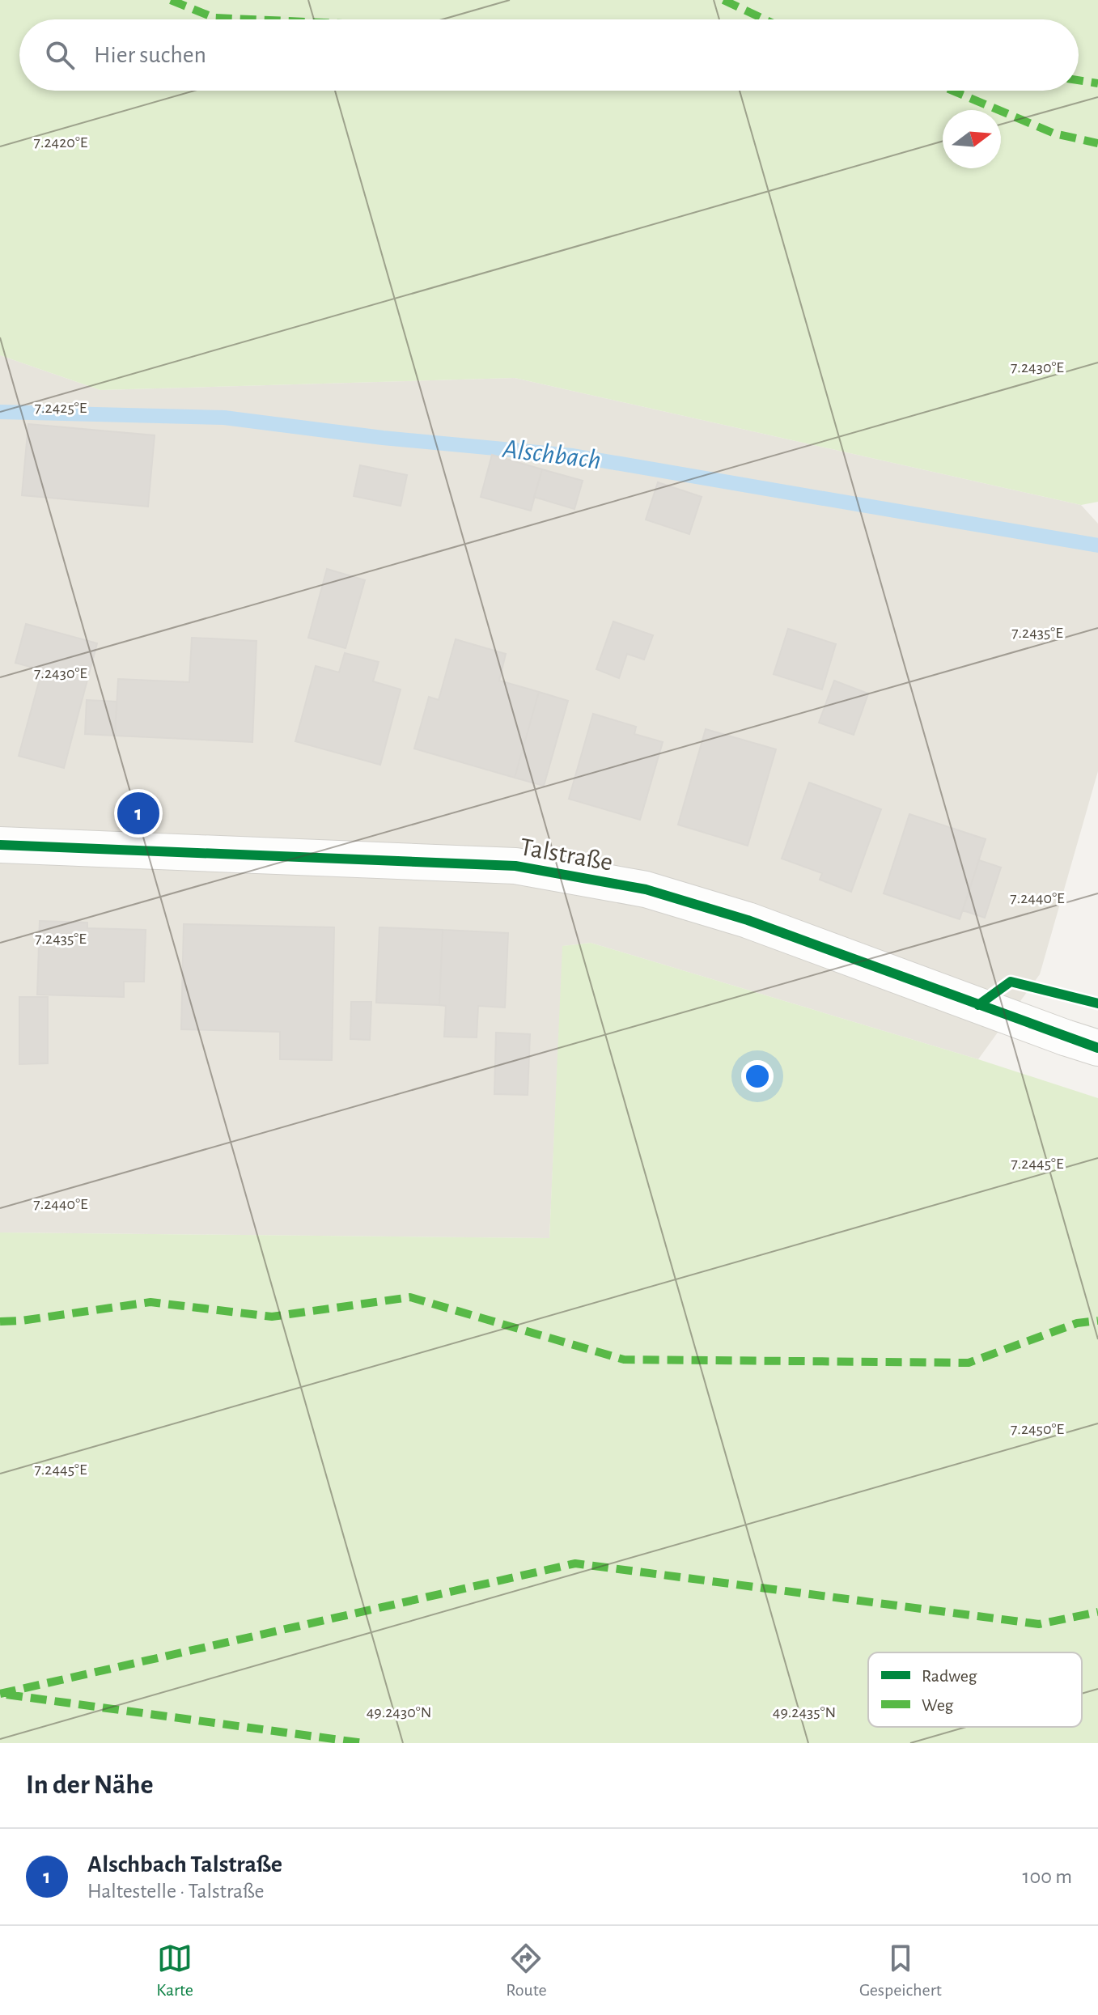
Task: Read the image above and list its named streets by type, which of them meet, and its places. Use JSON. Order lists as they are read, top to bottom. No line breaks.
{"streets":{"street":["Talstraße"]},"water":["Alschbach"],"legend":["Radweg","Weg"],"north":"right","page":{"search":"Hier suchen","pins":"1","heading":"In der Nähe","list":[{"mark":"1","name":"Alschbach Talstraße","note":"Haltestelle · Talstraße","value":"100 m"}],"nav":["Karte","Route","Gespeichert"]},"coordinates":["7.2420°E","7.2430°E","7.2425°E","7.2435°E","7.2440°E","7.2445°E","7.2450°E","49.2430°N","49.2435°N"]}
